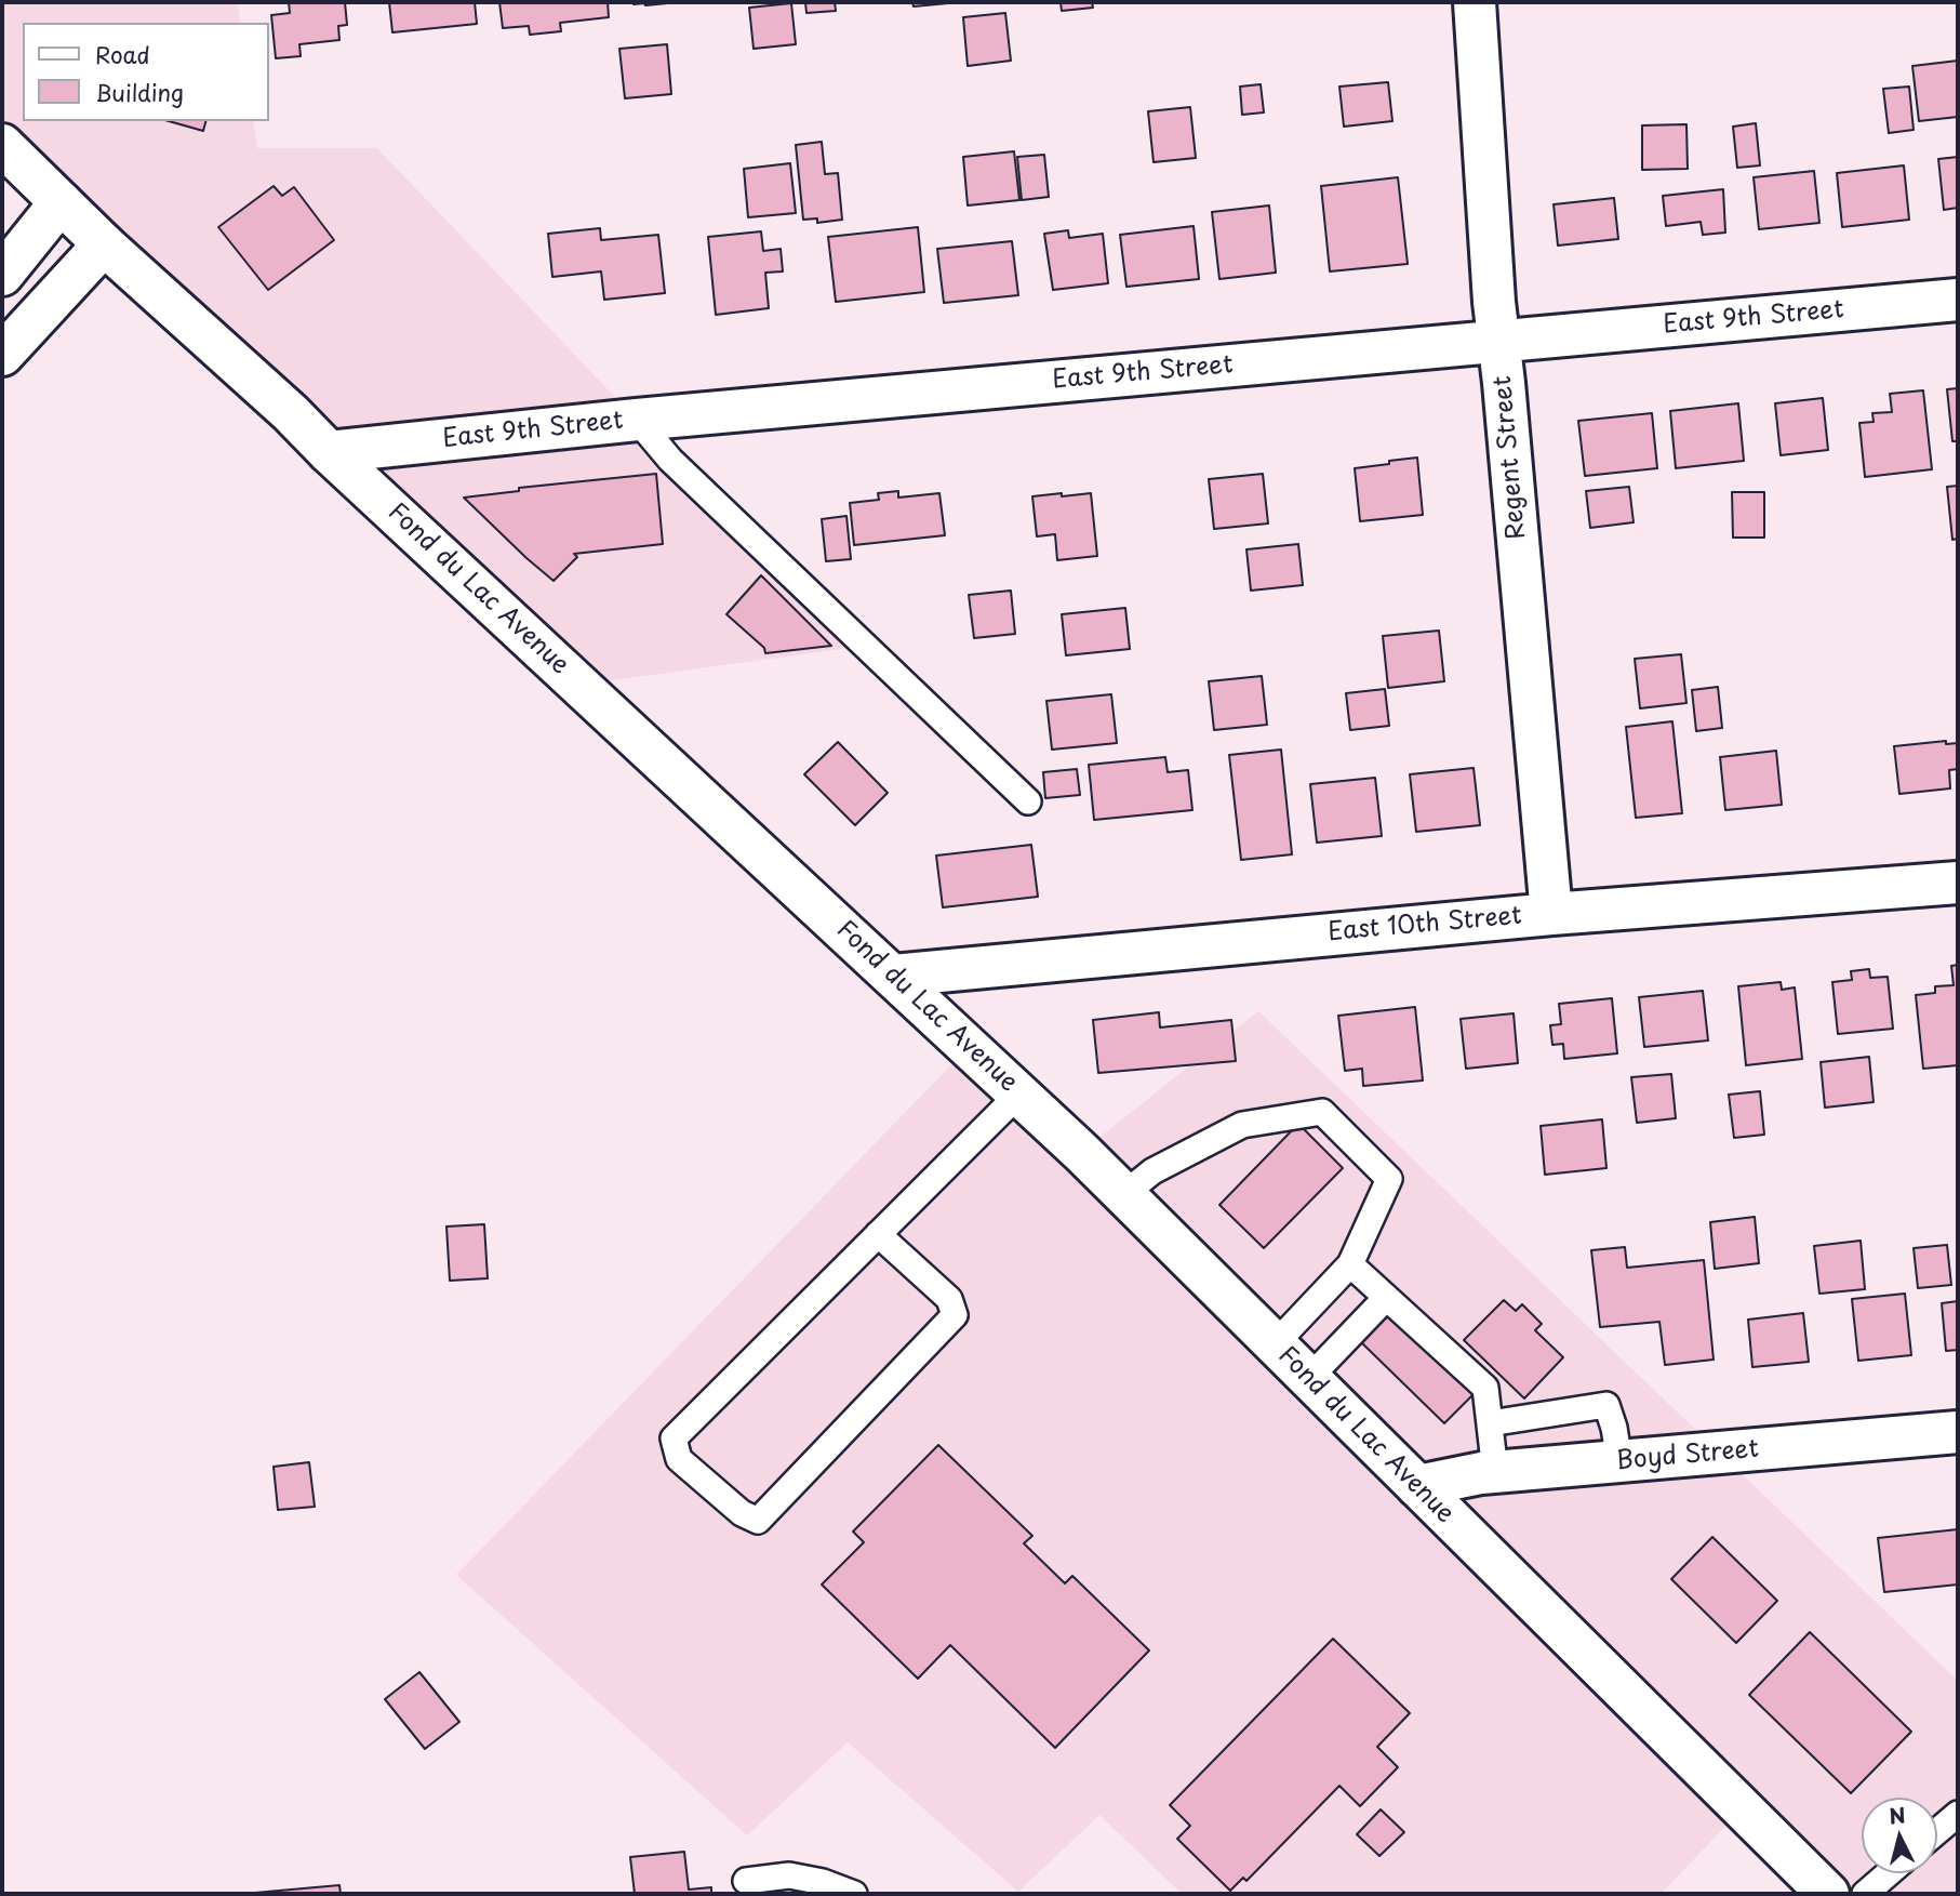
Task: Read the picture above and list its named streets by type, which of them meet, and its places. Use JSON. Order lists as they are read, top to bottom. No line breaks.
{"streets":{"street":["East 9th Street","Regent Street","Fond du Lac Avenue","East 10th Street","Boyd Street"]},"crossings":[["East 9th Street","Regent Street"],["East 9th Street","Fond du Lac Avenue"],["Regent Street","East 10th Street"],["Fond du Lac Avenue","East 10th Street"],["Fond du Lac Avenue","Boyd Street"]],"legend":["Road","Building"],"north":"top"}
